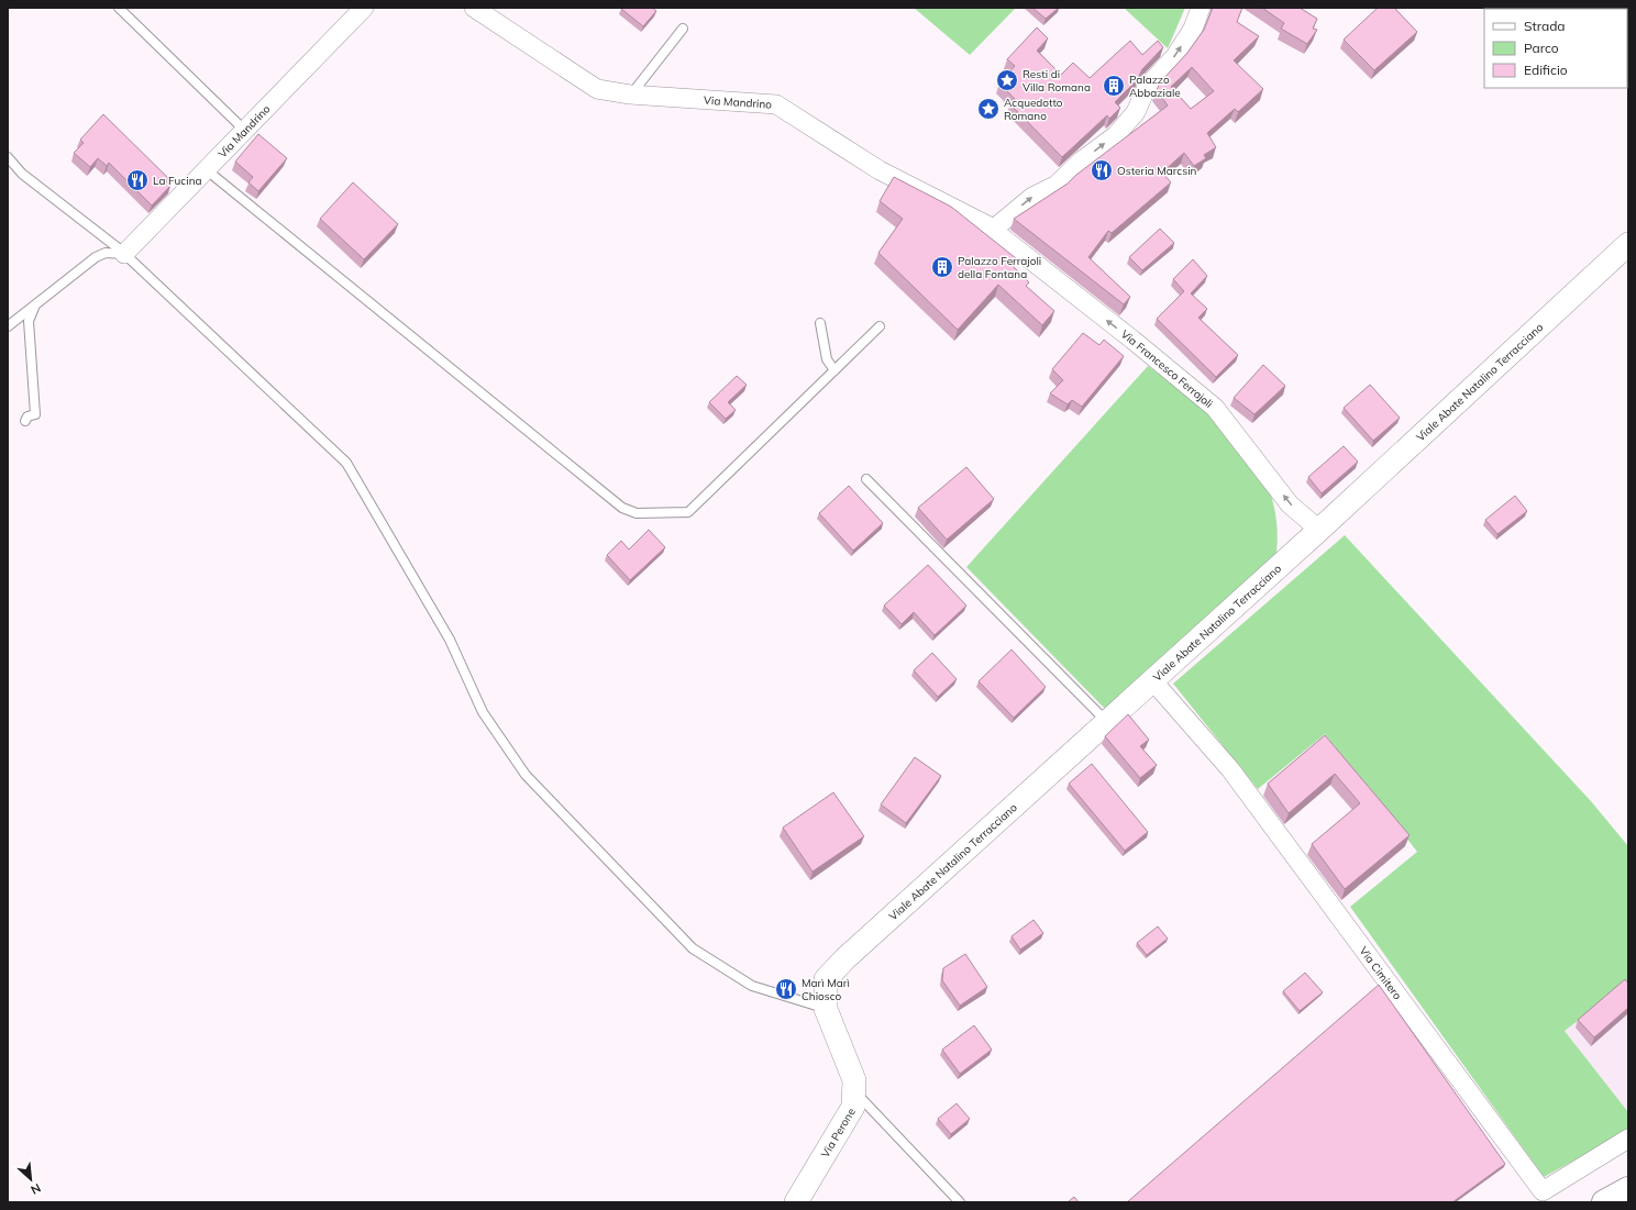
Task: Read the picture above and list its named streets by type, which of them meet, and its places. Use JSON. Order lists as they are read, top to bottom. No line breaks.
{"streets":{"street":["Via Mandrino","Via Francesco Ferrajoli","Viale Abate Natalino Terracciano","Via Cimitero","Via Perone"]},"crossings":[["Via Mandrino","Via Francesco Ferrajoli"],["Via Francesco Ferrajoli","Viale Abate Natalino Terracciano"],["Viale Abate Natalino Terracciano","Via Cimitero"],["Viale Abate Natalino Terracciano","Via Perone"]],"one_way":["Via Francesco Ferrajoli"],"places":{"place":["Resti di Villa Romana","Acquedotto Romano"],"building":["Palazzo Abbaziale","Palazzo Ferrajoli della Fontana"],"restaurant":["Osteria Marcsin","La Fucina","Marì Marì Chiosco"]},"legend":["Strada","Parco","Edificio"],"north":"bottom right"}
